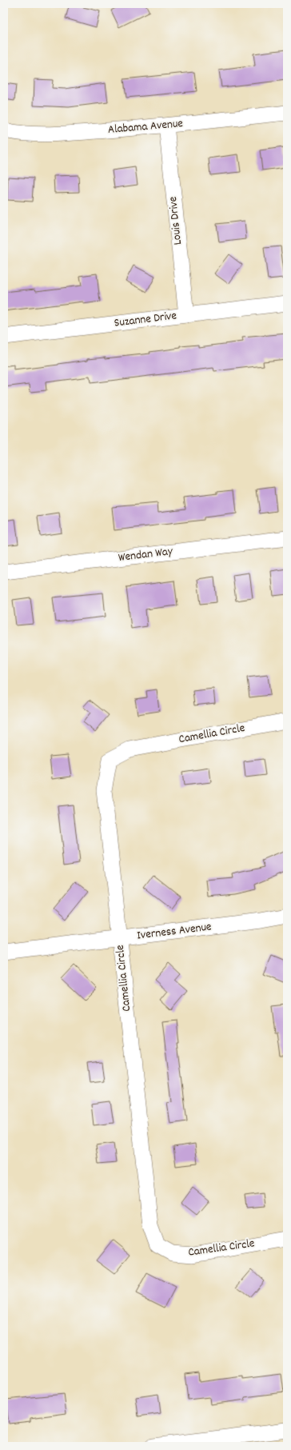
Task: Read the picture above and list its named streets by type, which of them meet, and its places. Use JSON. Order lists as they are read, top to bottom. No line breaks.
{"streets":{"street":["Alabama Avenue","Louis Drive","Suzanne Drive","Wendan Way","Camellia Circle","Iverness Avenue"]},"crossings":[["Alabama Avenue","Louis Drive"],["Louis Drive","Suzanne Drive"],["Camellia Circle","Iverness Avenue"]]}
